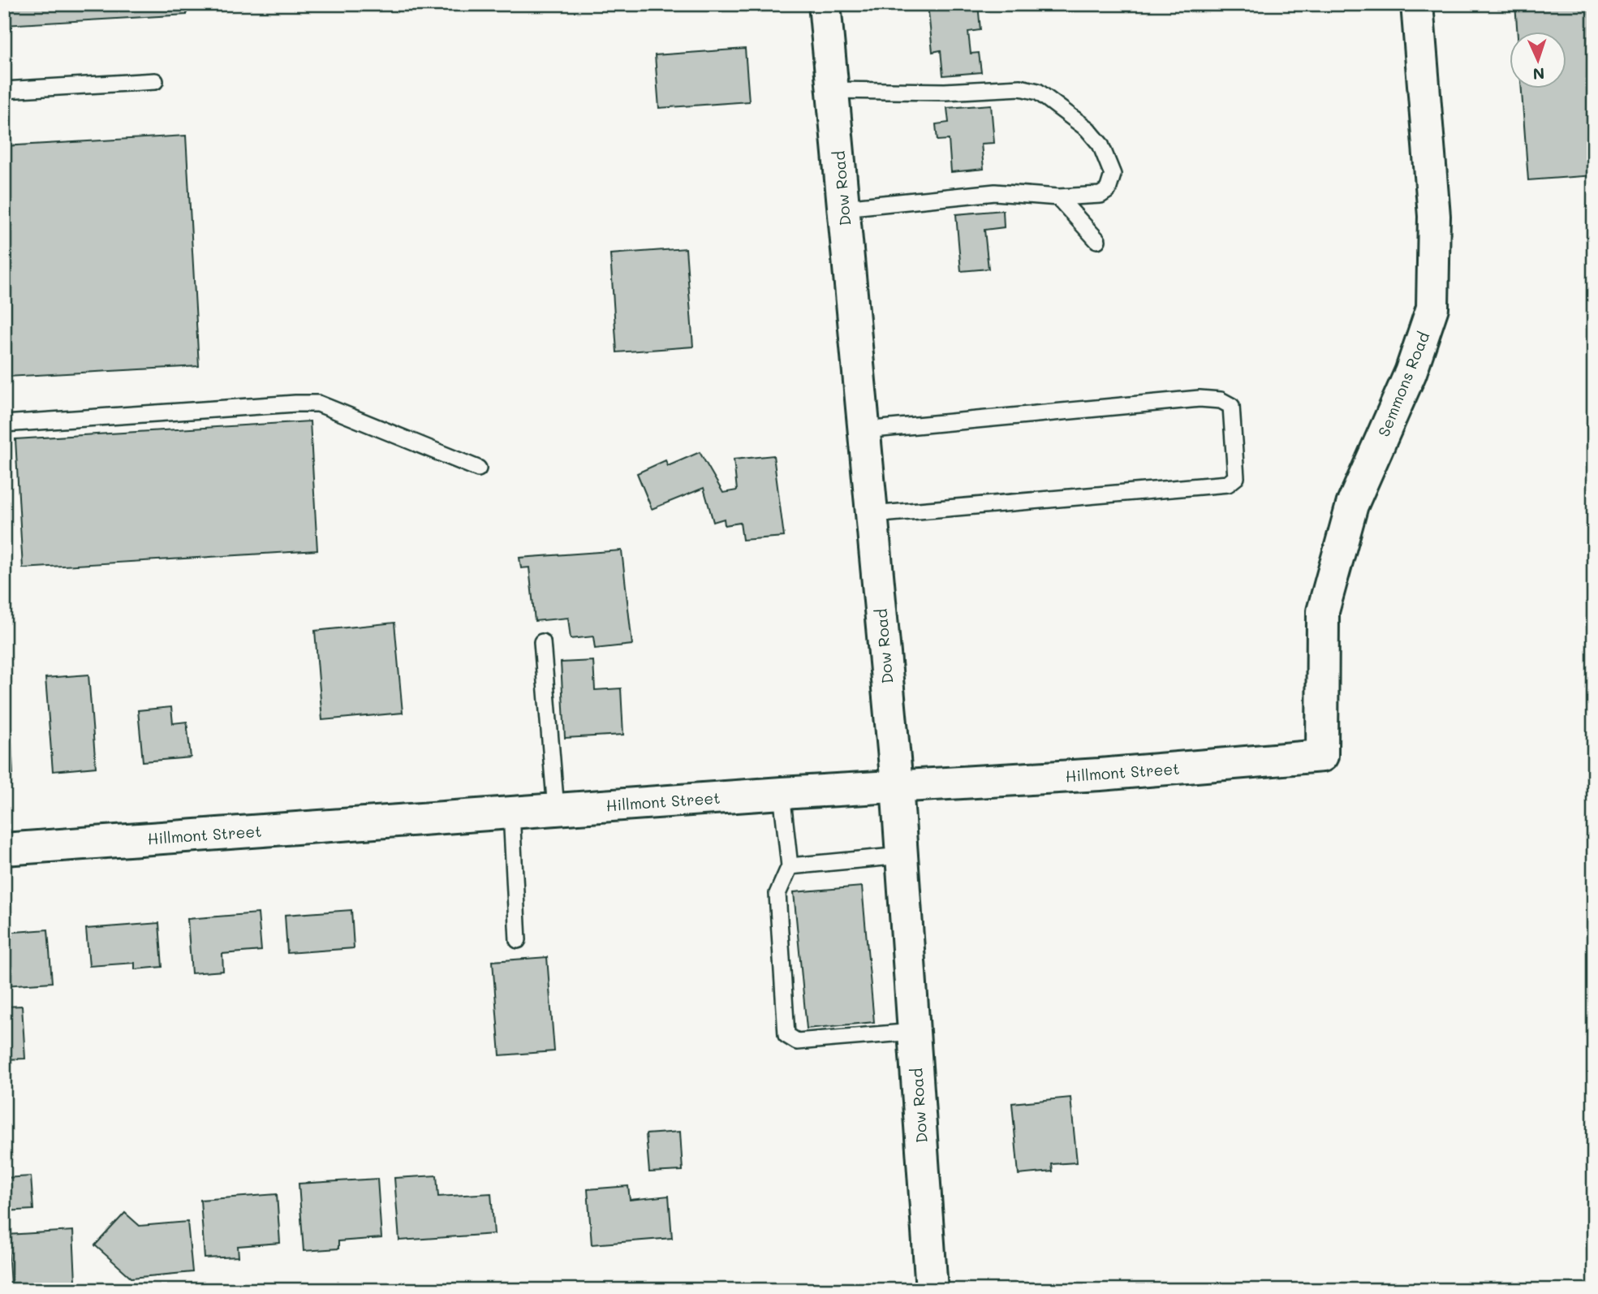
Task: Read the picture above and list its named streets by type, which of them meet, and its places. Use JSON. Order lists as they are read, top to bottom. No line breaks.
{"streets":{"street":["Dow Road","Semmons Road","Hillmont Street"]},"crossings":[["Dow Road","Hillmont Street"],["Semmons Road","Hillmont Street"]],"north":"bottom"}
